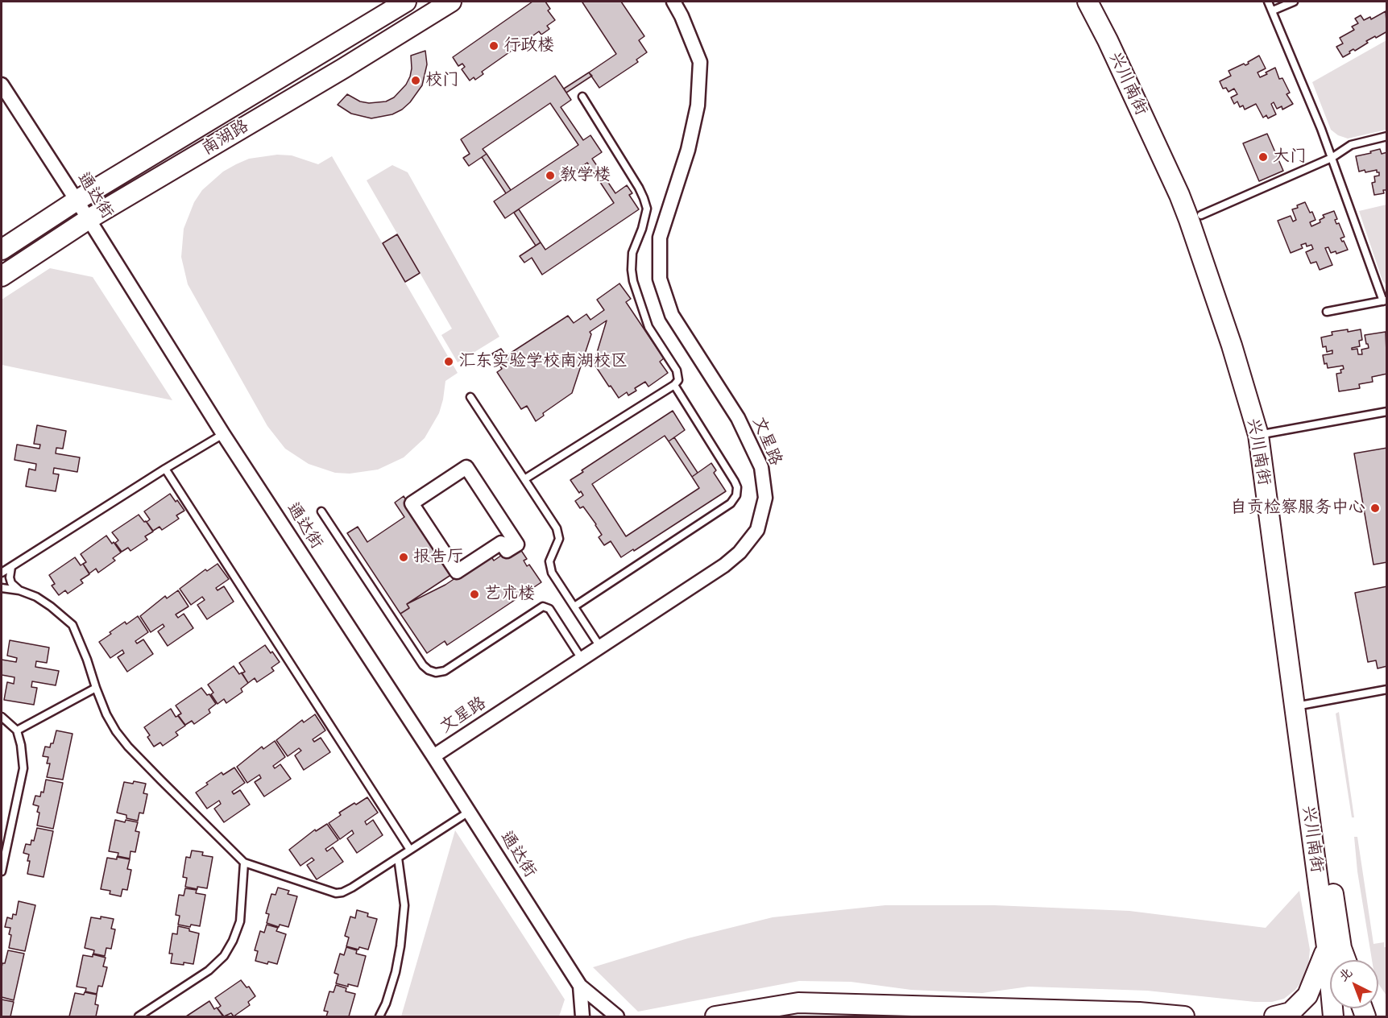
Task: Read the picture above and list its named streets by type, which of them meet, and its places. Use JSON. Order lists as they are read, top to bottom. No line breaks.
{"streets":{"street":["兴川南街","南湖路","通达街","文星路"]},"crossings":[["南湖路","通达街"],["通达街","文星路"]],"places":["行政楼","校门","大门","教学楼","汇东实验学校南湖校区","自贡检察服务中心","报告厅","艺术楼"],"north":"top left"}
